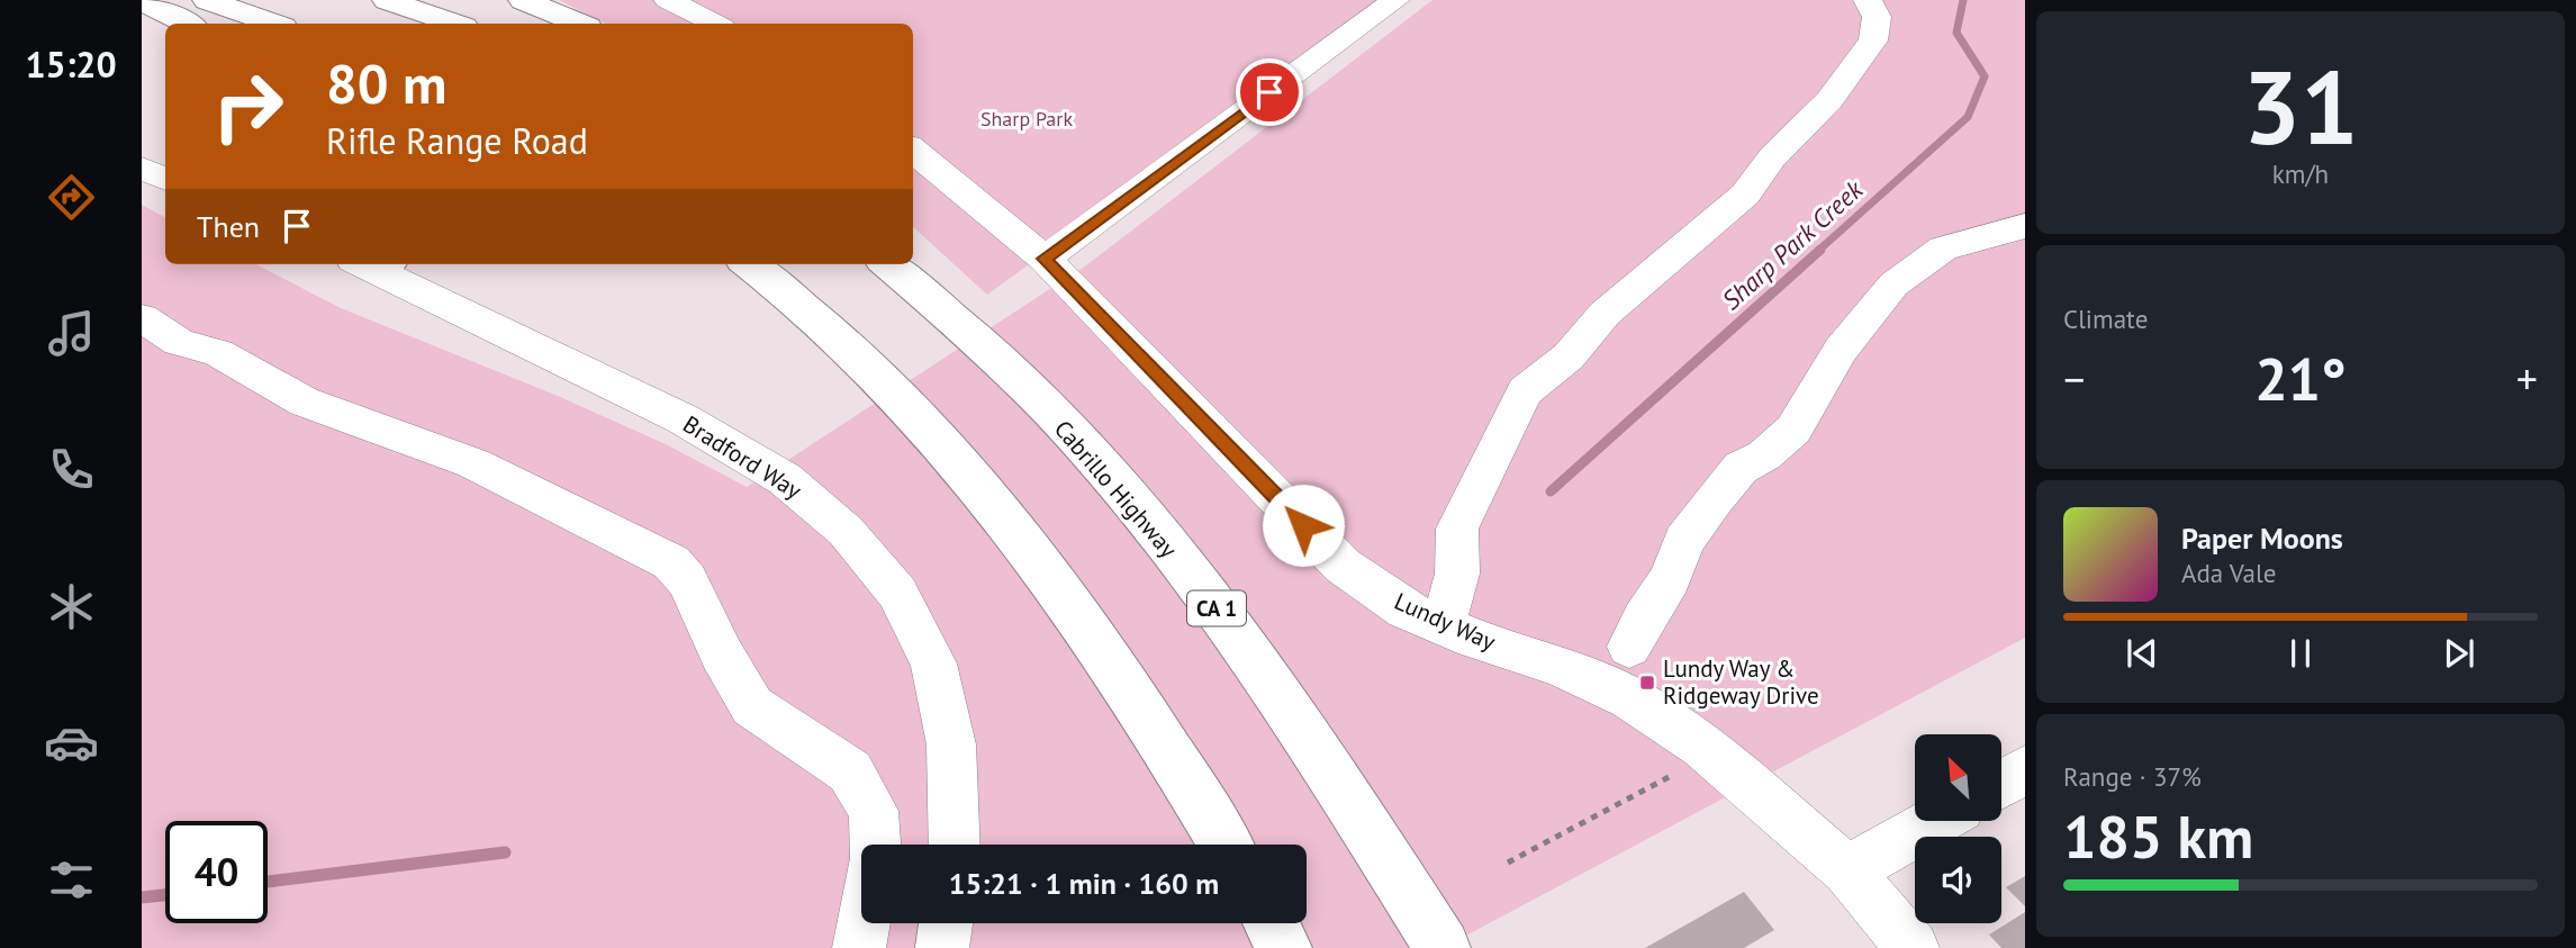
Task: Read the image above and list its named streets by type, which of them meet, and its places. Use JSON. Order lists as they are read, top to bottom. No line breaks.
{"streets":{"highway":["Cabrillo Highway","CA 1"],"street":["Bradford Way","Lundy Way"]},"water":["Sharp Park Creek"],"parks":["Sharp Park"],"places":{"transit":["Lundy Way & Ridgeway Drive"]},"north":"top left","page":{"tabs":"15:20","tile":[["31","km/h"],"Climate",["Range · 37%","185 km"]],"turn":["80 m","Rifle Range Road"],"then":"Then","heat":["−","21°","+"],"song":["Paper Moons","Ada Vale"],"limit":"40","trip":"15:21 · 1 min · 160 m"}}
